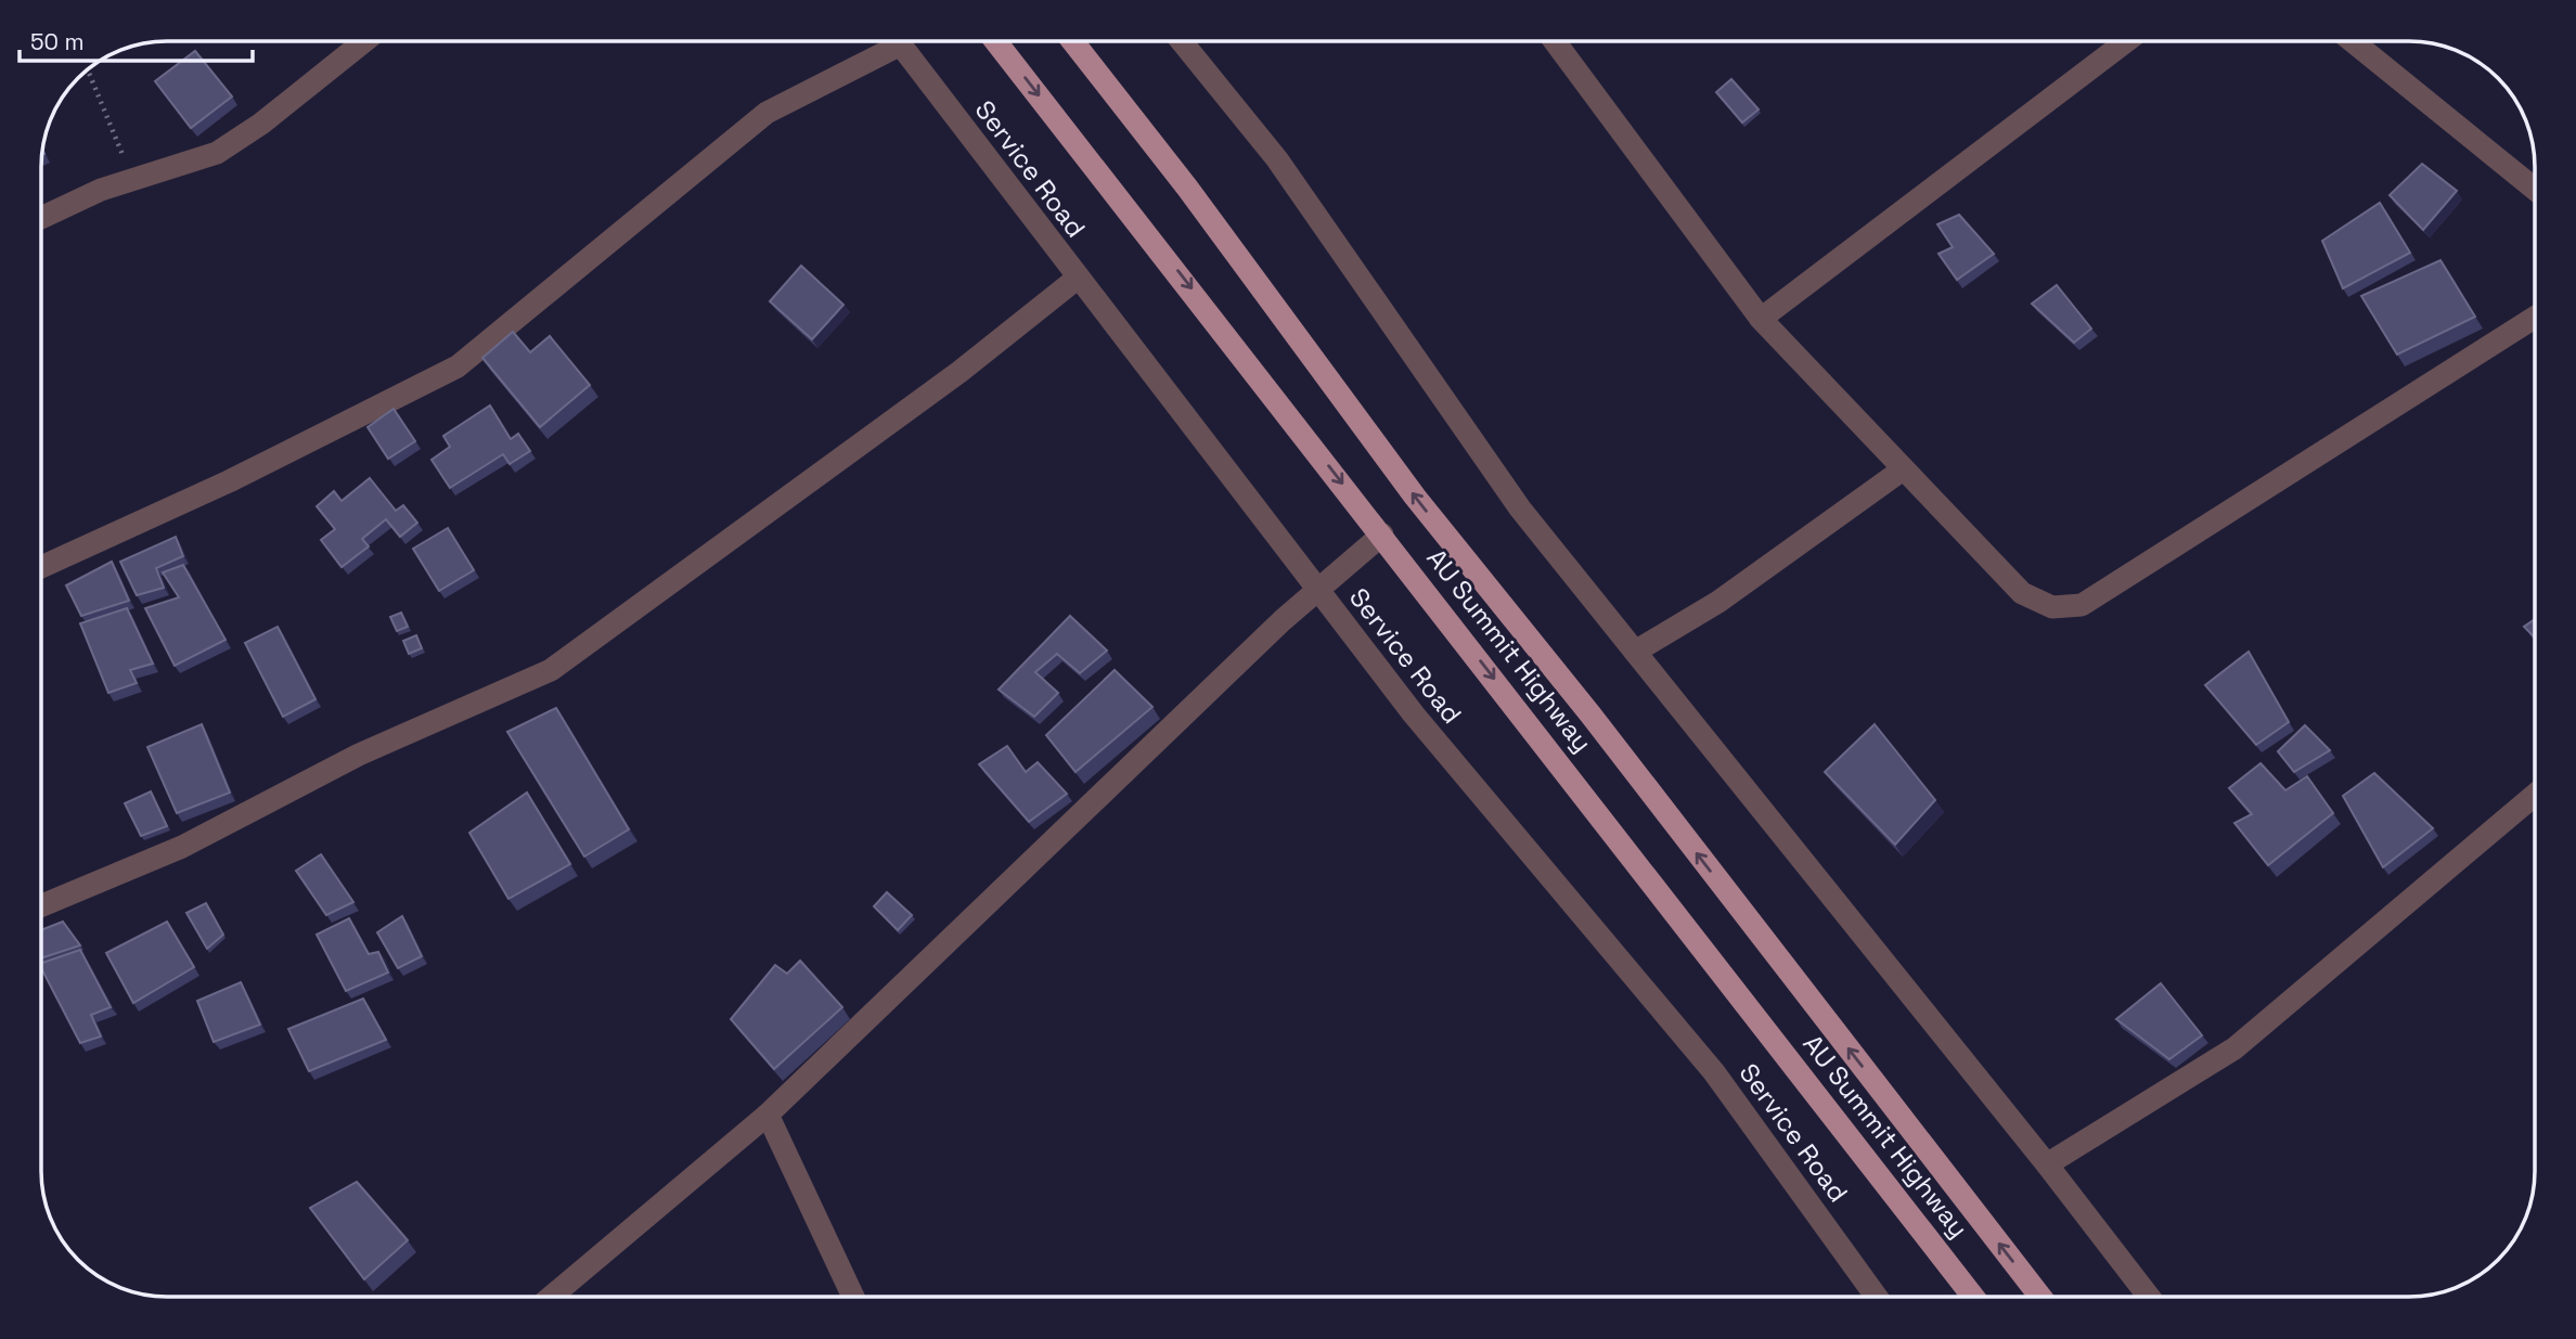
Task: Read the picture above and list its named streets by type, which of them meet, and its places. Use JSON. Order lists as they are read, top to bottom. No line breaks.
{"streets":{"main road":["AU Summit Highway"],"street":["Service Road"]},"scale_bar":"50 m"}
